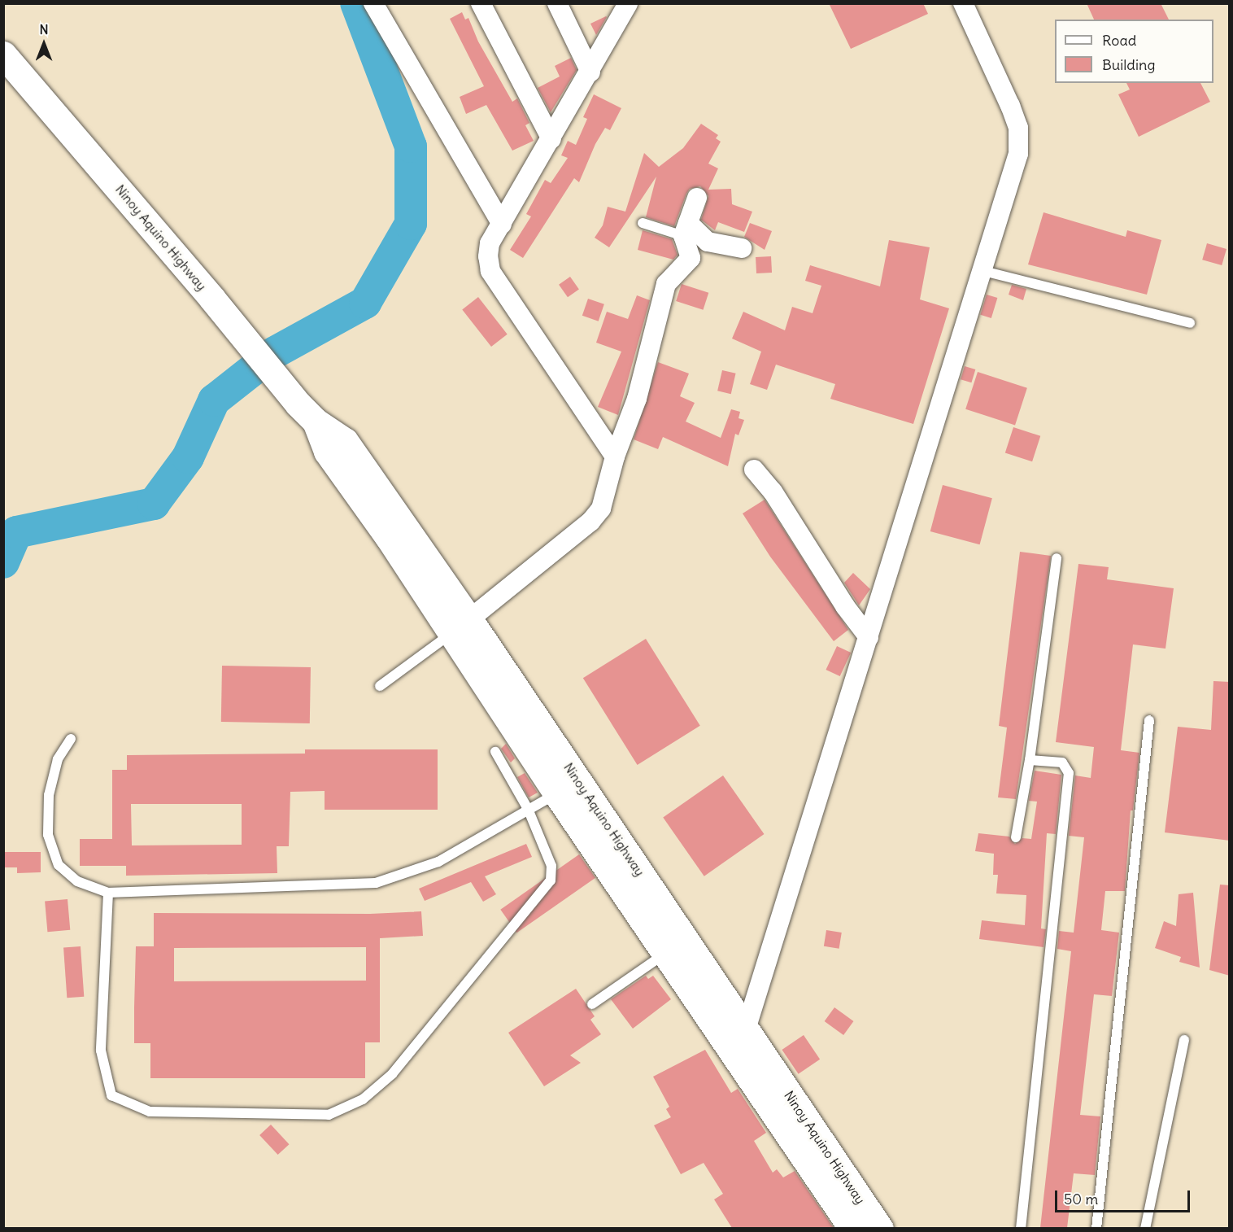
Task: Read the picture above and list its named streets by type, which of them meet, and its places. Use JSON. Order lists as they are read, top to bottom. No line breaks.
{"streets":{"main road":["Ninoy Aquino Highway"]},"legend":["Road","Building"],"scale_bar":"50 m","north":"top"}
